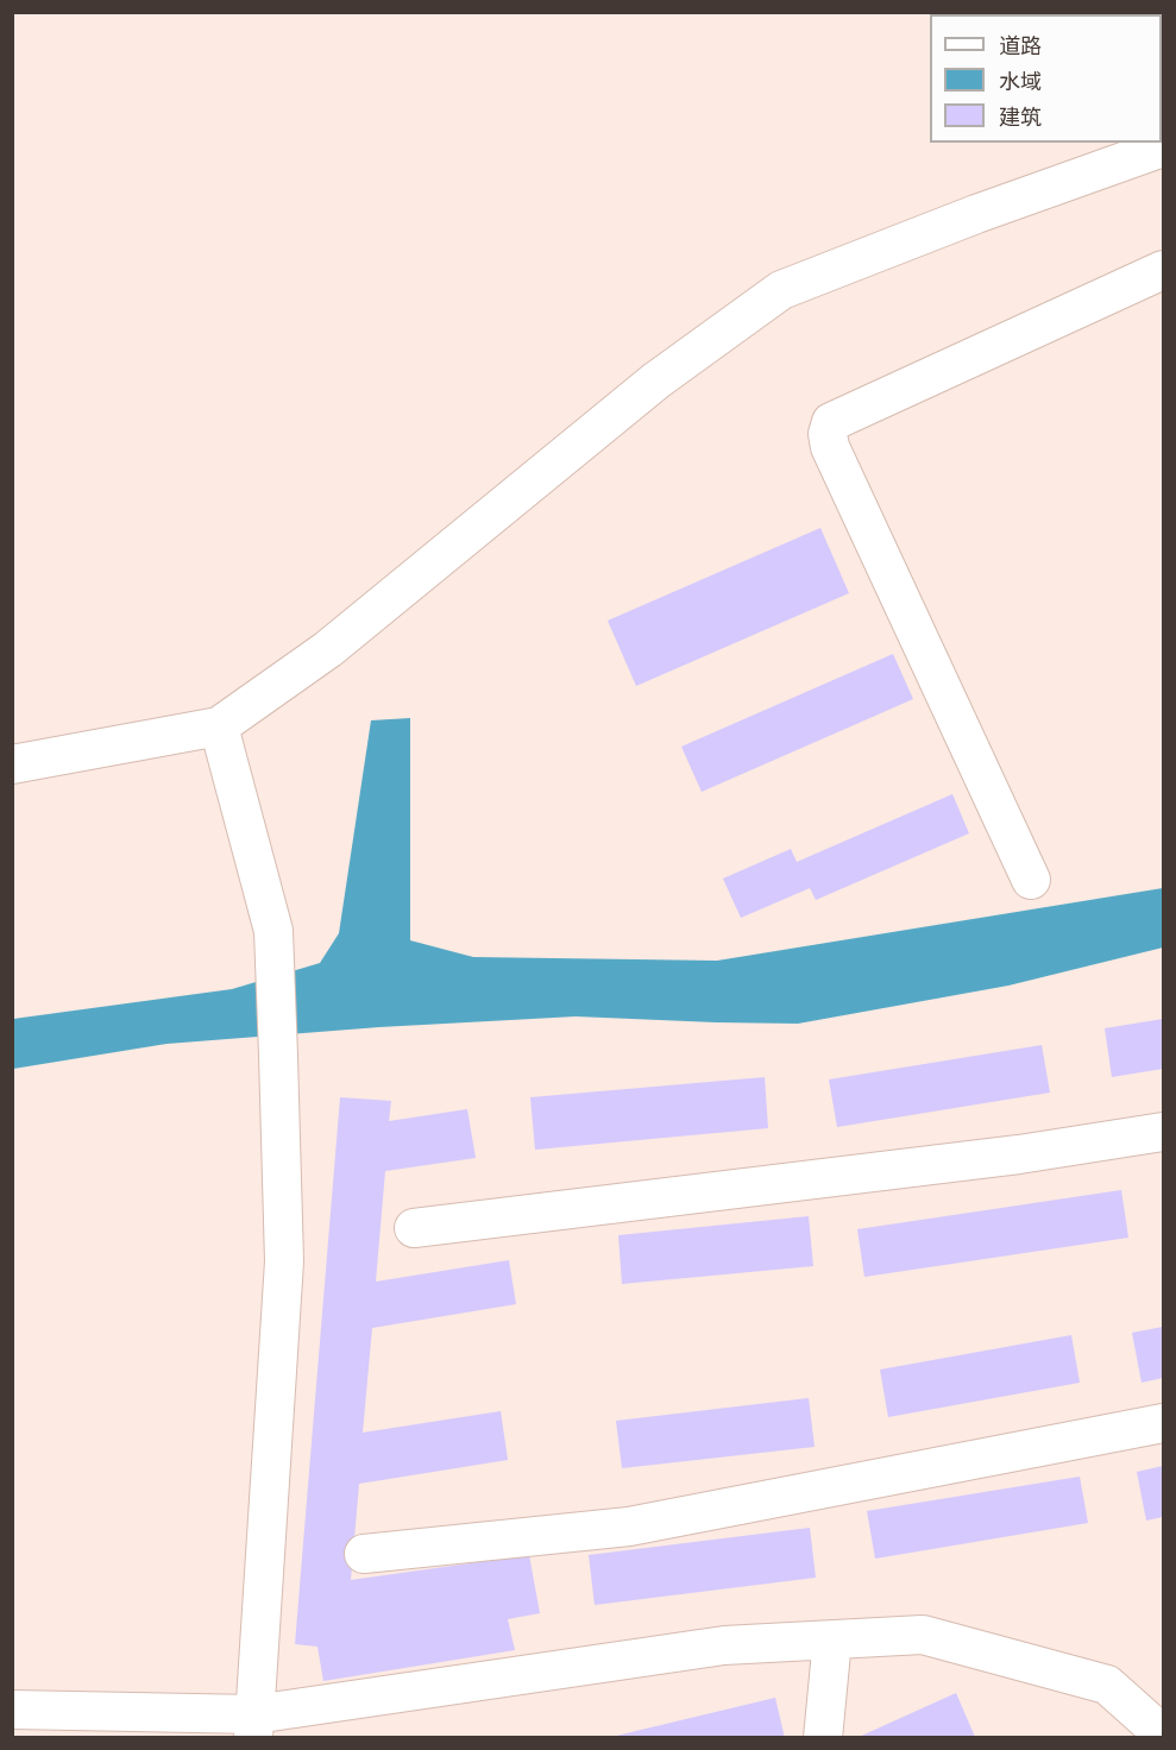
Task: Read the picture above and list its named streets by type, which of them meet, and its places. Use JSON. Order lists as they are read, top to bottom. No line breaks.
{"legend":["道路","水域","建筑"]}
